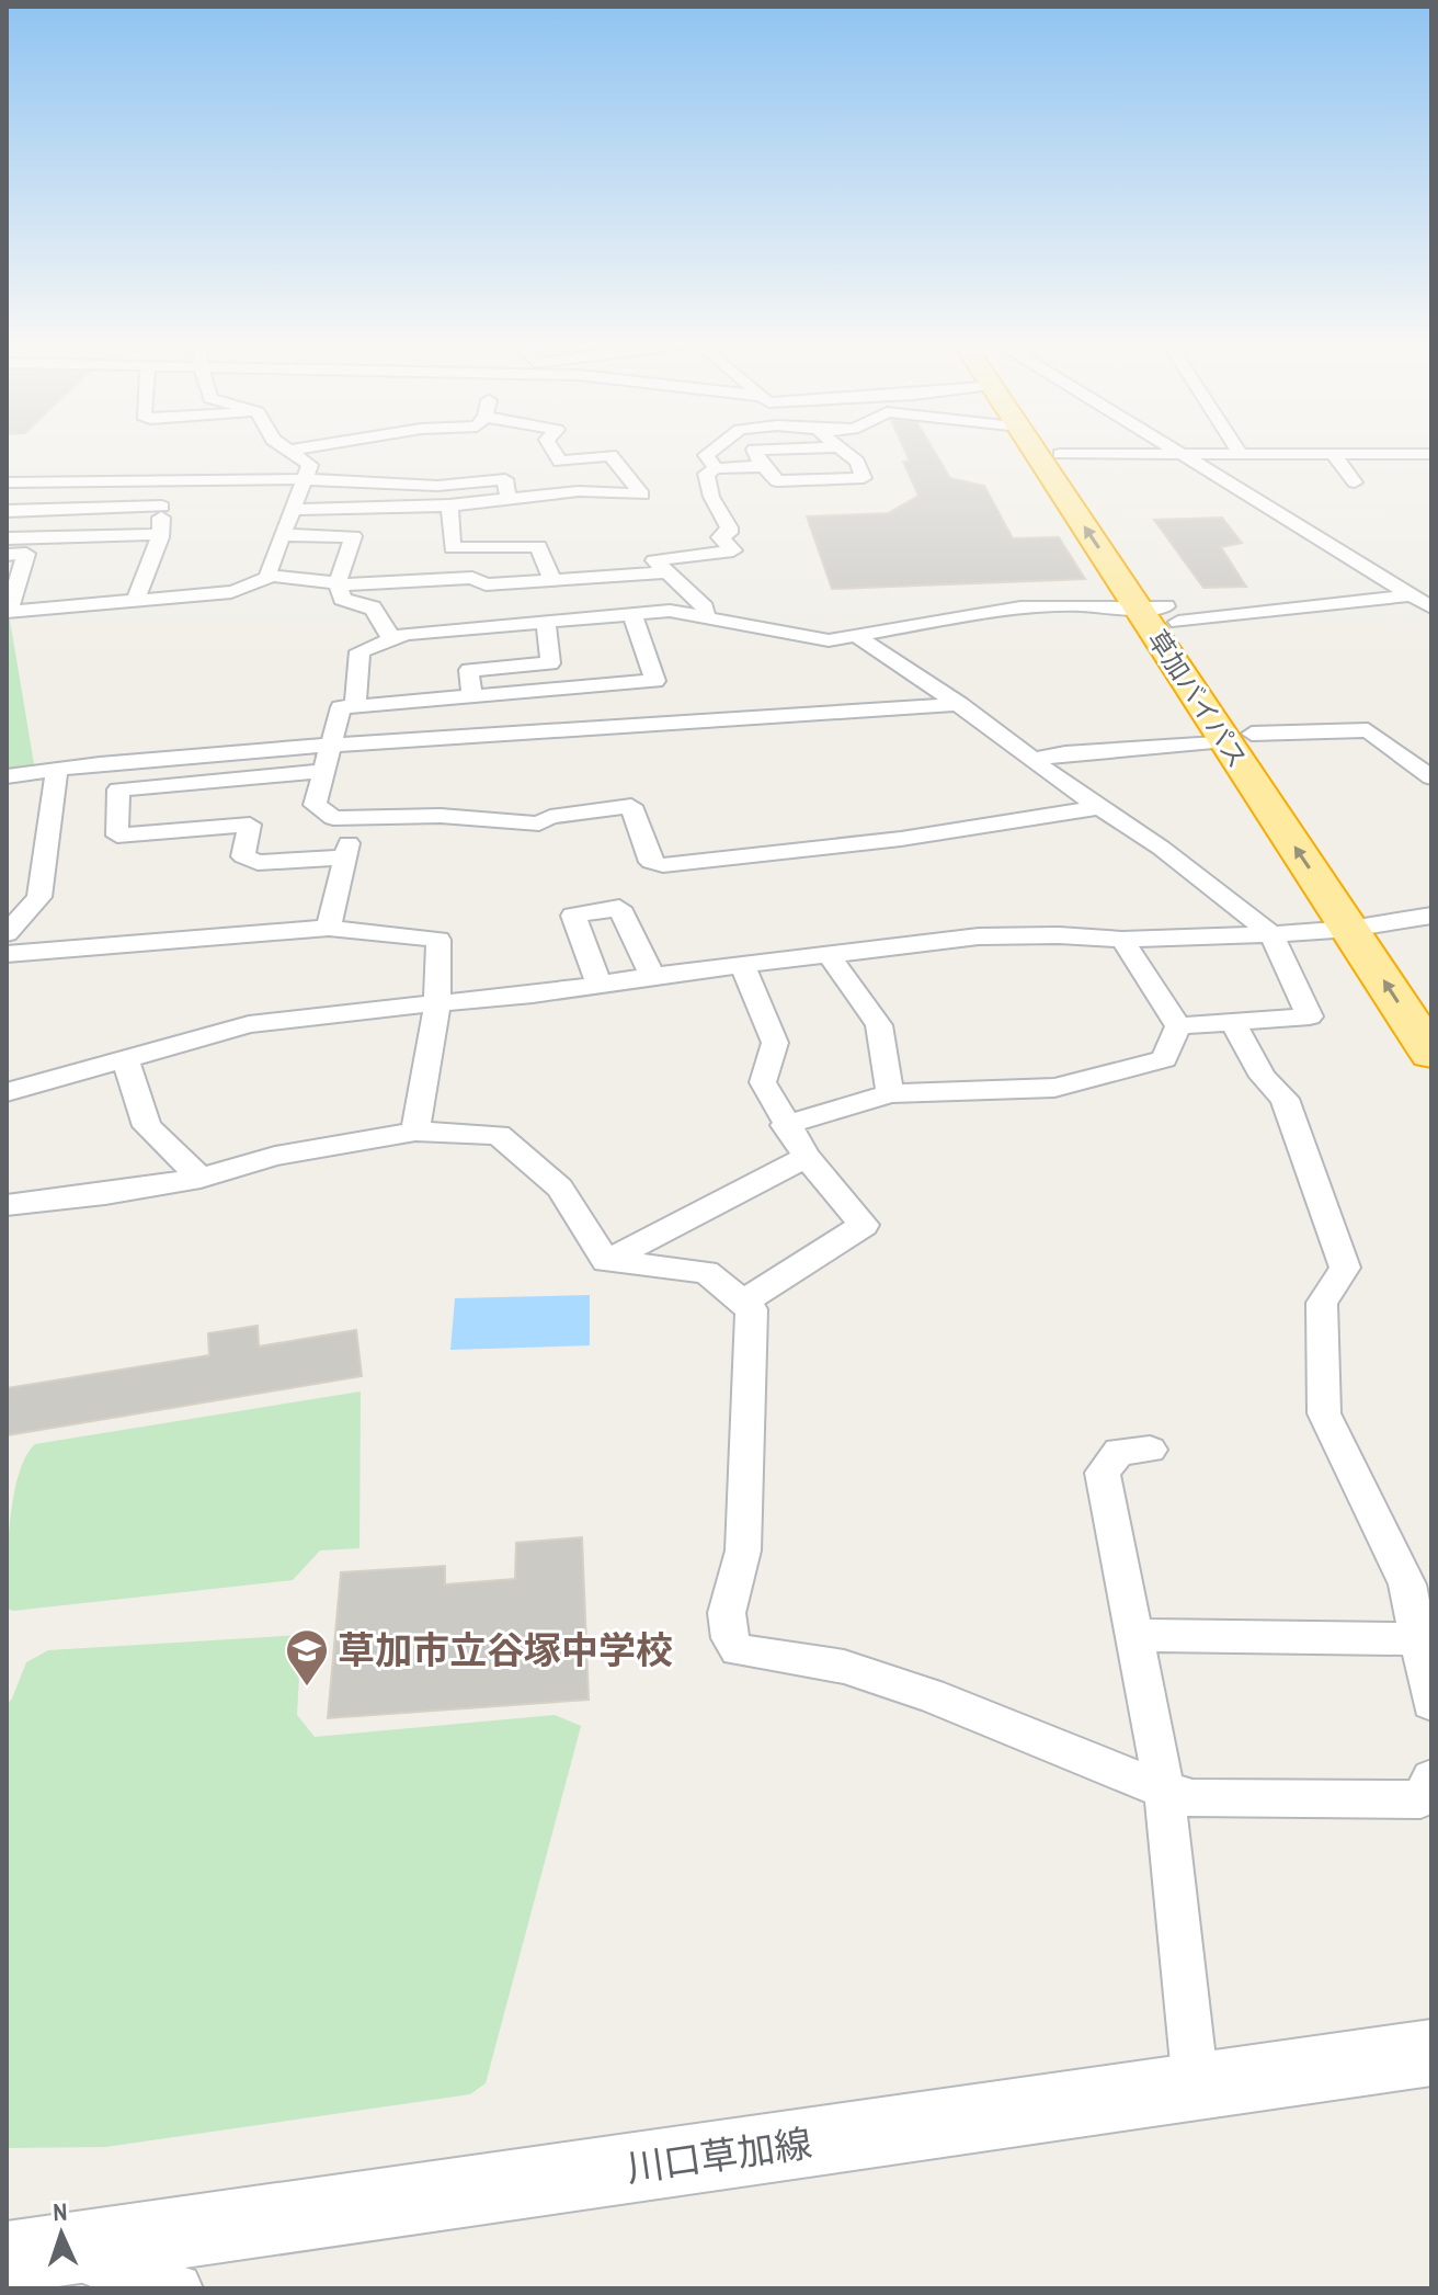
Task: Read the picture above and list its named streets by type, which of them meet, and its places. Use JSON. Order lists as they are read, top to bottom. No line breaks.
{"streets":{"highway":["草加バイパス"],"main road":["川口草加線"]},"places":{"school or university":["草加市立谷塚中学校"]},"north":"top"}
